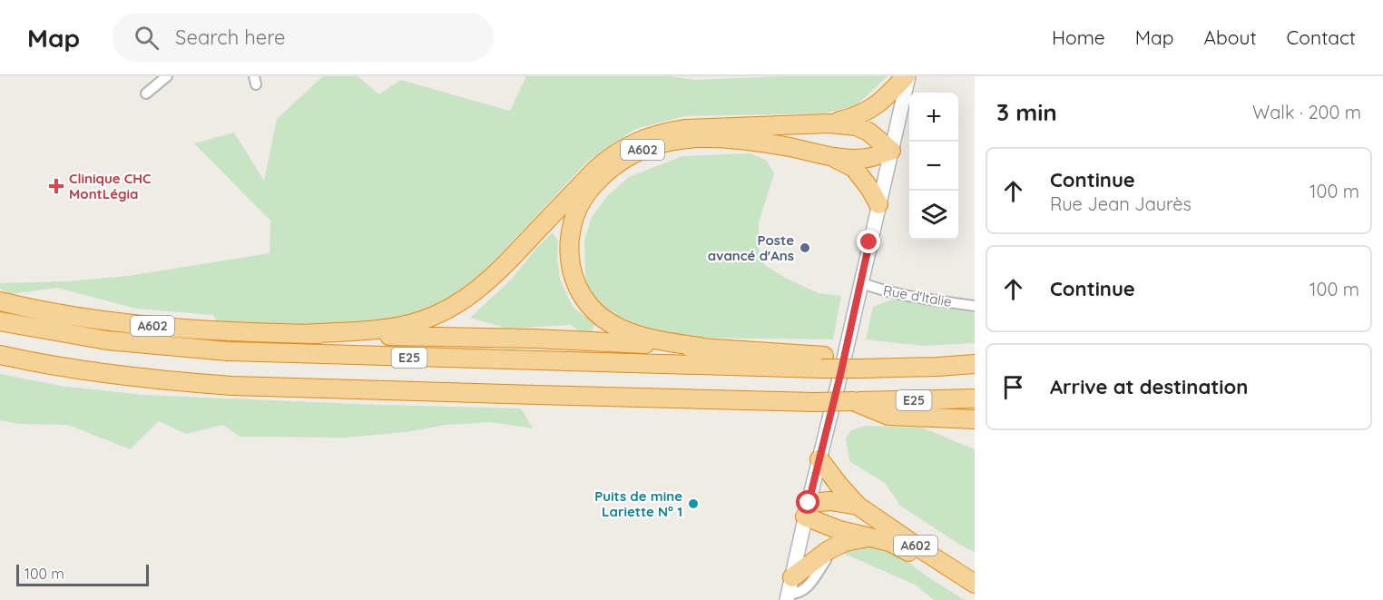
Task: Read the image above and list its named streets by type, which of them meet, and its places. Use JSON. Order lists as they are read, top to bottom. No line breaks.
{"streets":{"highway":["A602","E25"],"street":["Rue d'Italie"]},"crossings":[["A602","E25"]],"places":{"health":["Clinique CHC MontLégia"],"other":["Poste avancé d'Ans","Puits de mine Lariette N° 1"]},"scale_bar":"100 m","page":{"header":"Map","search":"Search here","nav":["Home","Map","About","Contact"],"heading":["3 min","Walk · 200 m"],"map_buttons":["+","−"],"list":[["Continue","Rue Jean Jaurès","100 m"],["Continue","100 m"],"Arrive at destination"],"scale":"100 m"}}
